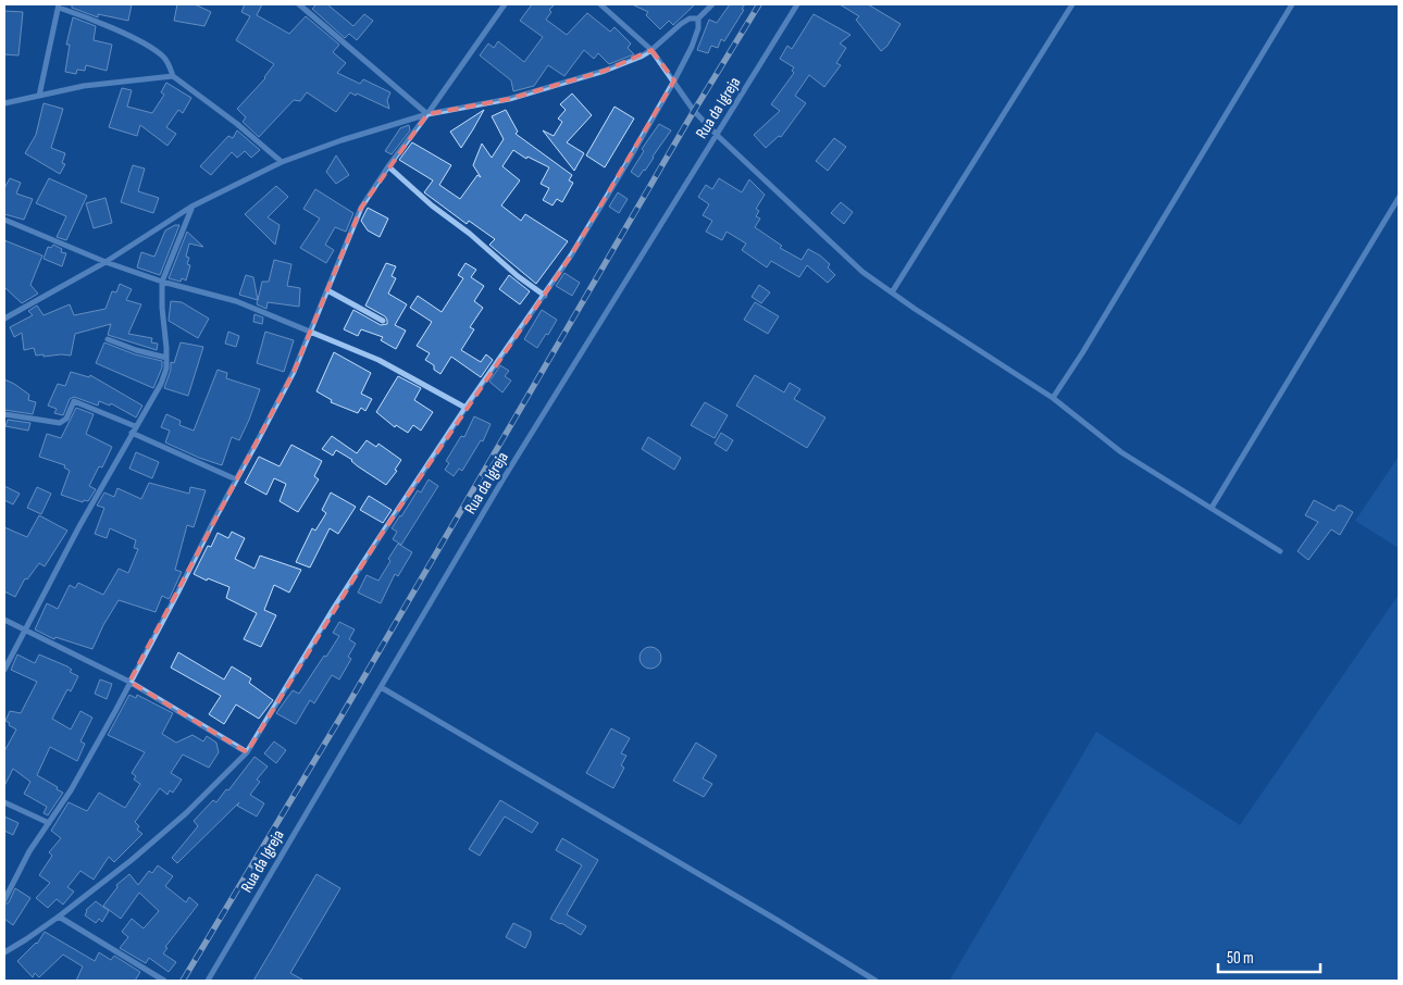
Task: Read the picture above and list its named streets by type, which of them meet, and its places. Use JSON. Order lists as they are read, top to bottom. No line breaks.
{"streets":{"street":["Rua da Igreja"]},"scale_bar":"50 m"}
